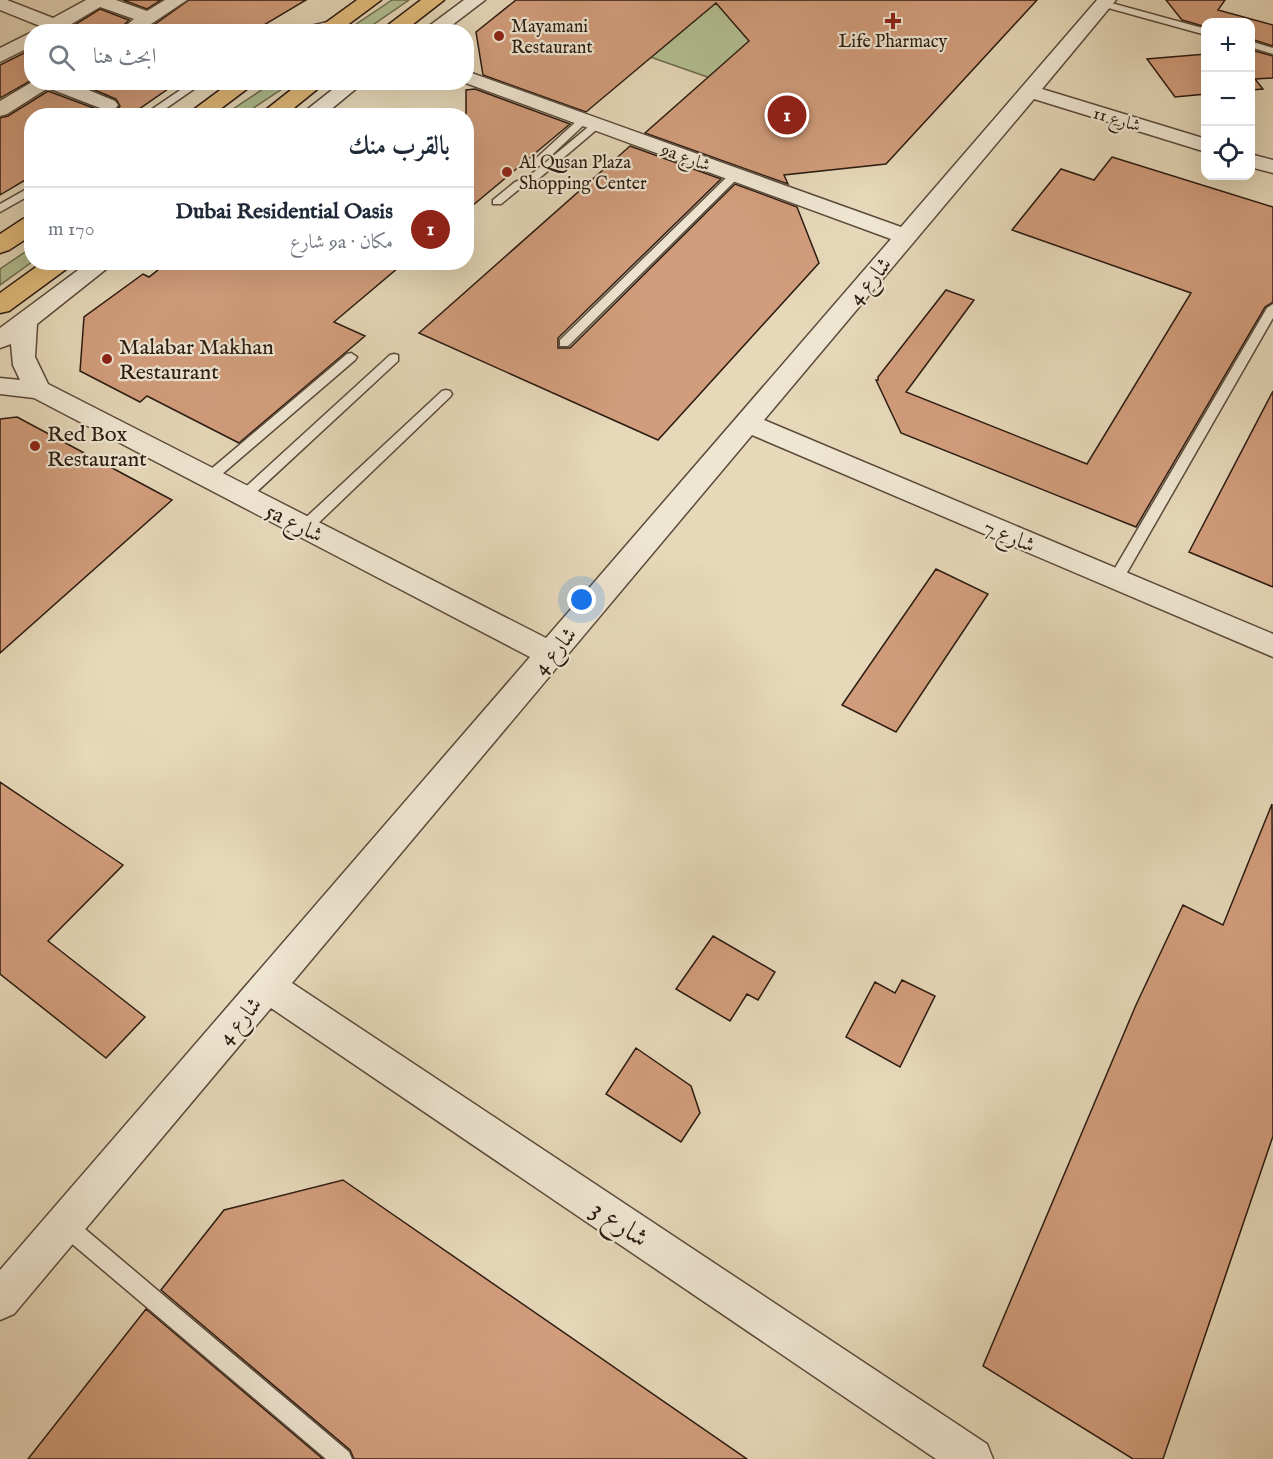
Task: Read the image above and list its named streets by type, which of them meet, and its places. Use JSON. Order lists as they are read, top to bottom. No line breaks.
{"streets":{"street":["شارع 11","9a شارع","شارع 4","5a شارع","شارع 7","شارع 3"]},"crossings":[["شارع 11","شارع 4"],["9a شارع","شارع 4"],["شارع 4","5a شارع"],["شارع 4","شارع 7"],["شارع 4","شارع 3"]],"places":{"health":["Life Pharmacy"],"other":["Mayamani Restaurant","Al Qusan Plaza Shopping Center","Malabar Makhan Restaurant","Red Box Restaurant"]},"page":{"map_buttons":["+","−"],"search":"ابحث هنا","pins":"1","heading":"بالقرب منك","list":[{"mark":"1","name":"Dubai Residential Oasis","note":"مكان · 9a شارع","value":"170 m"}]}}
